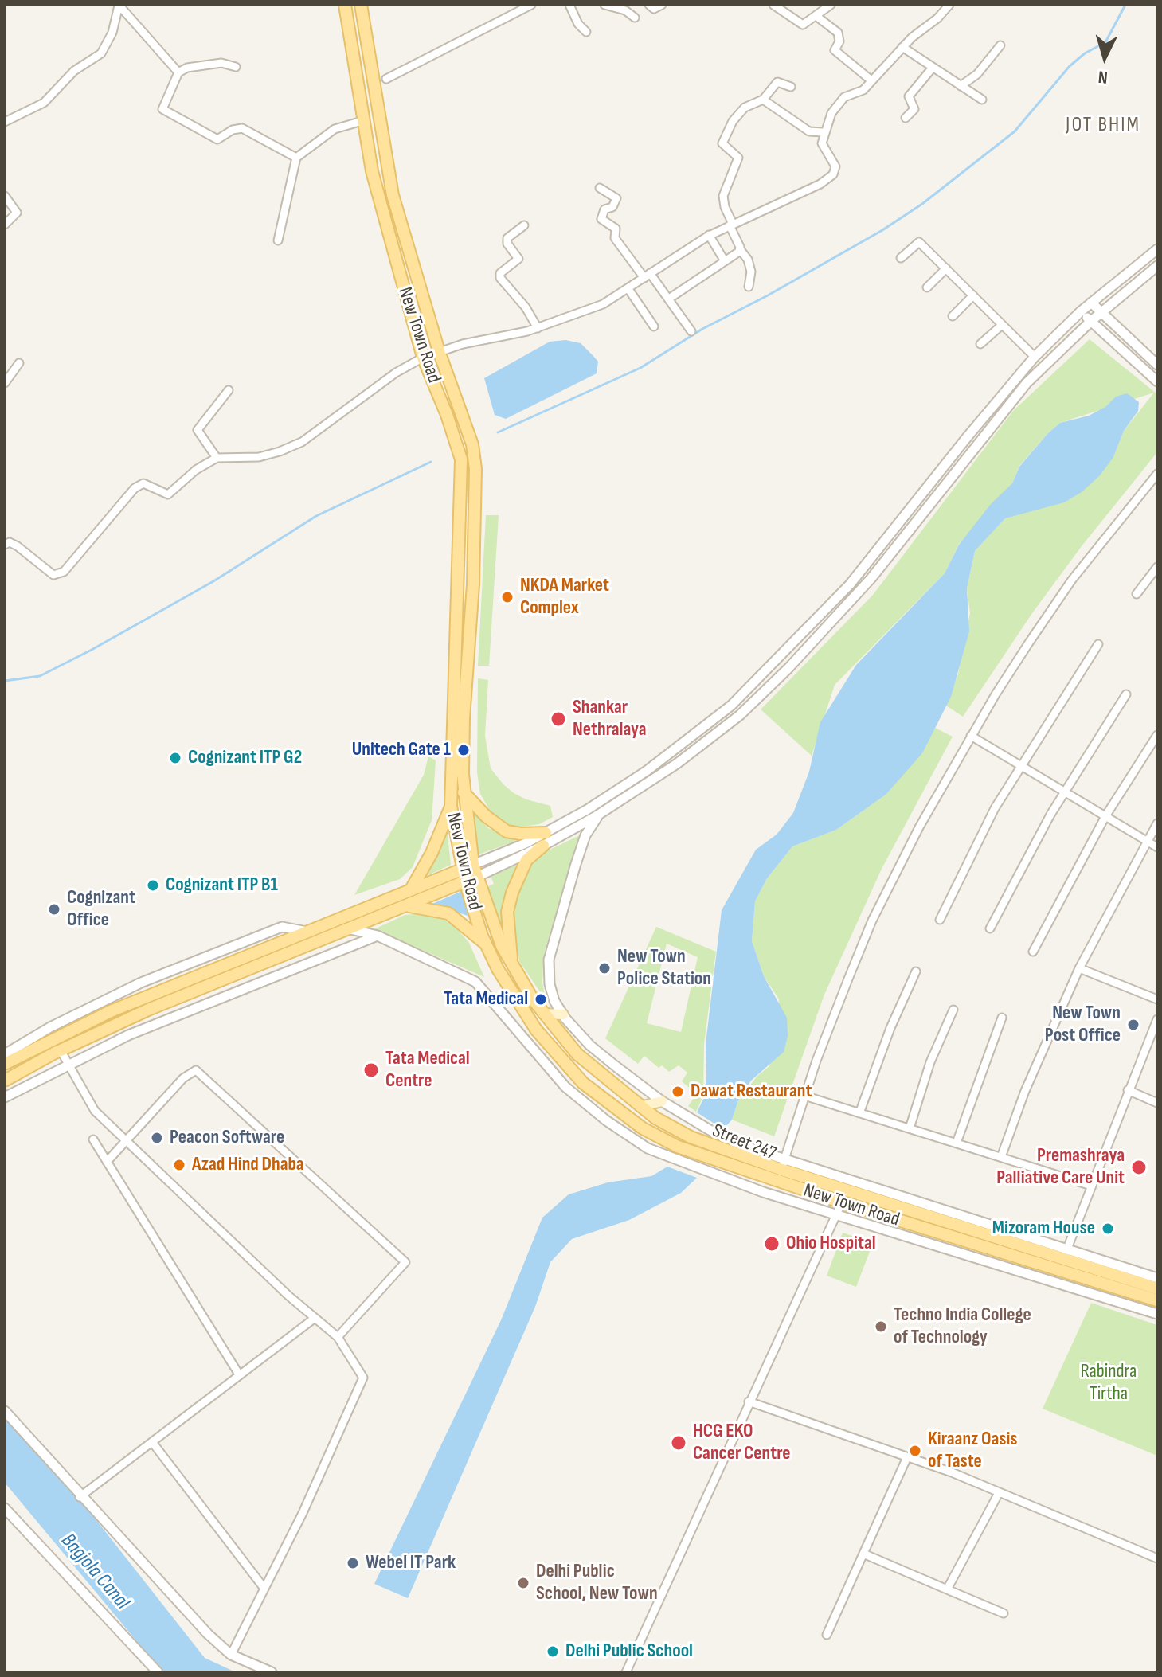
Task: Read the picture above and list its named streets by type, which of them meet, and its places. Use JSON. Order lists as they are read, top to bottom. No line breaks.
{"streets":{"main road":["New Town Road"],"street":["Street 247"]},"districts":["JOT BHIM"],"water":["Bagjola Canal"],"parks":["Rabindra Tirtha"],"places":["NKDA Market Complex","Shankar Nethralaya","Unitech Gate 1","Cognizant ITP G2","Cognizant ITP B1","Cognizant Office","New Town Police Station","Tata Medical","New Town Post Office","Tata Medical Centre","Dawat Restaurant","Peacon Software","Azad Hind Dhaba","Premashraya Palliative Care Unit","Mizoram House","Ohio Hospital","Techno India College of Technology","HCG EKO Cancer Centre","Kiraanz Oasis of Taste","Webel IT Park","Delhi Public School, New Town","Delhi Public School"],"north":"bottom"}
